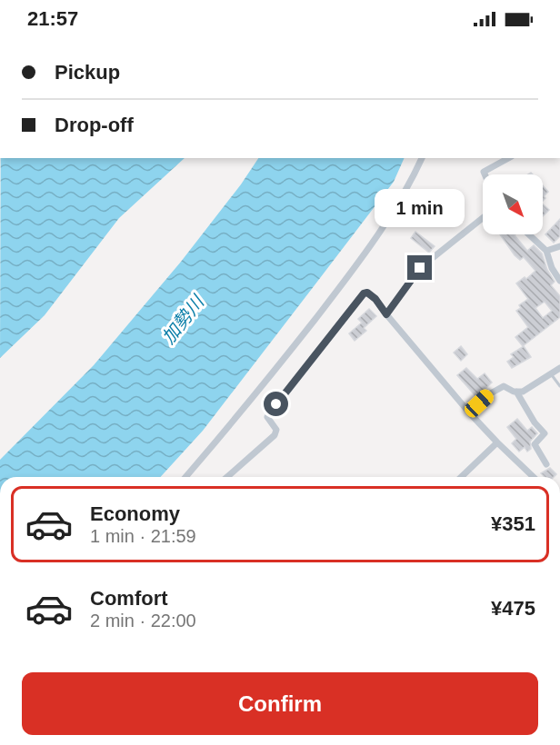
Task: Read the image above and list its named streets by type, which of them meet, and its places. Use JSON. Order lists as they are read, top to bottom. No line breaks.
{"water":["加勢川"],"north":"bottom right","page":{"status":"21:57","banner":["Pickup","Drop-off"],"bubble":"1 min","list":[{"name":"Economy","note":"1 min · 21:59","value":"¥351"},{"name":"Comfort","note":"2 min · 22:00","value":"¥475"}],"buttons":"Confirm"}}
